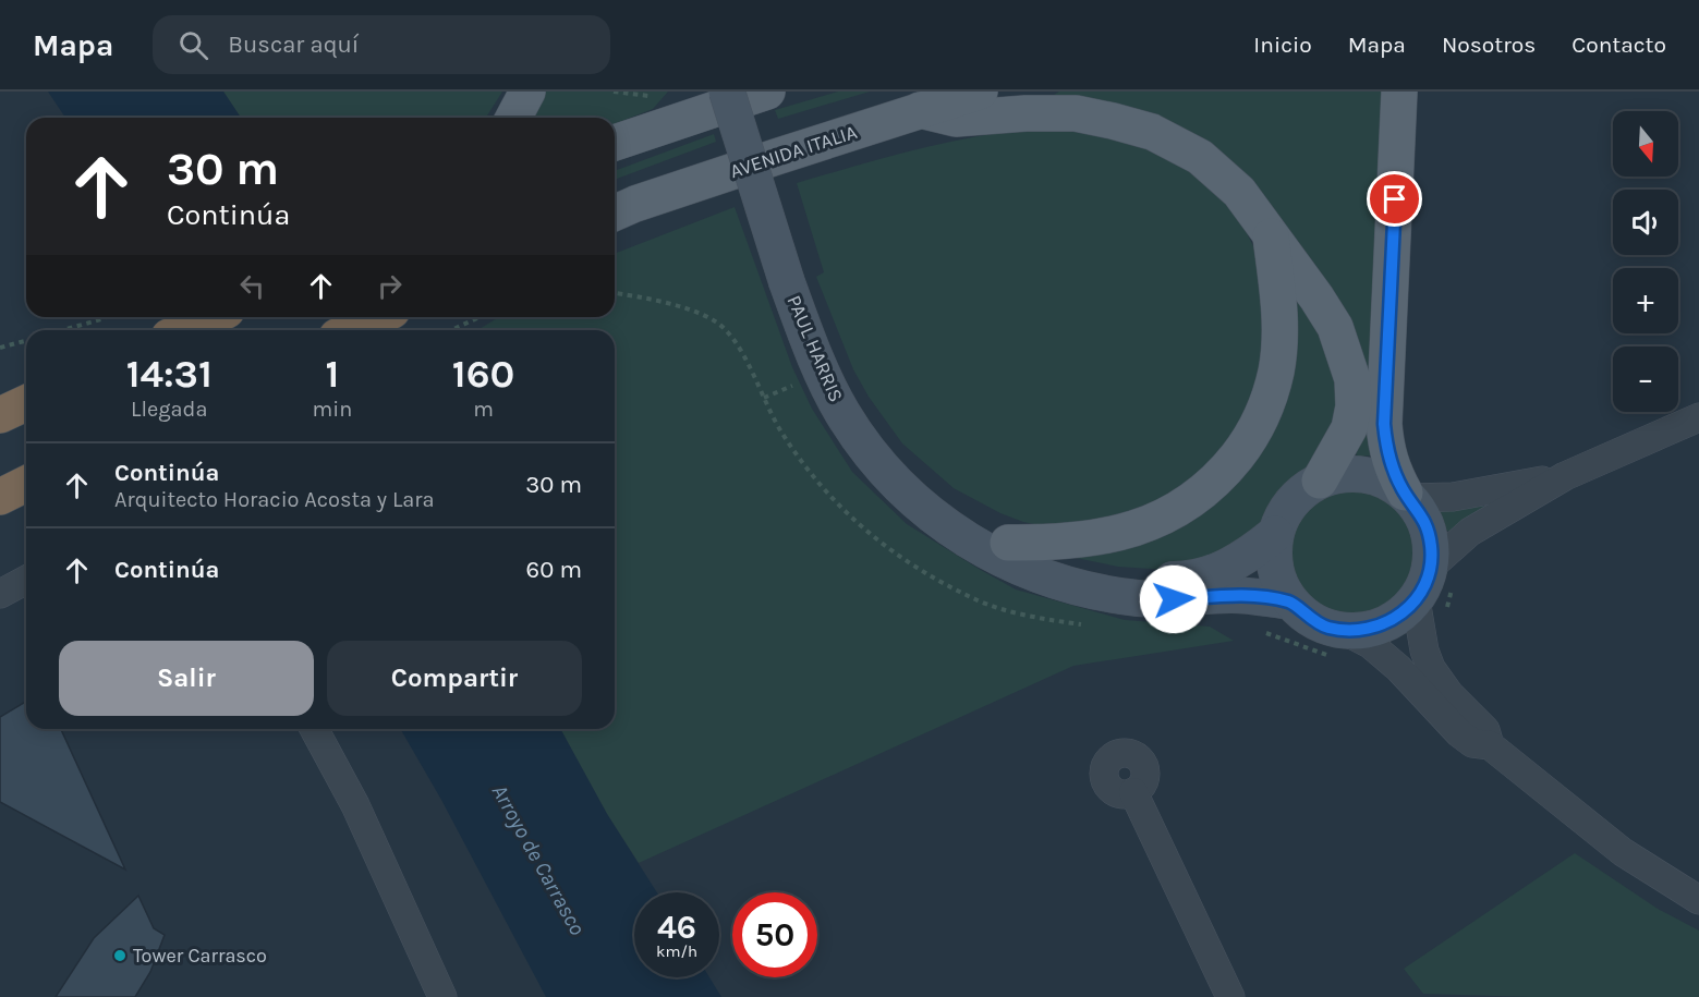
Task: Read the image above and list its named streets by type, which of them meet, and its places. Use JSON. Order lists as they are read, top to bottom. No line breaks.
{"streets":{"main road":["AVENIDA ITALIA","PAUL HARRIS"]},"water":["Arroyo de Carrasco"],"places":["Tower Carrasco"],"north":"bottom","page":{"header":"Mapa","search":"Buscar aquí","nav":["Inicio","Mapa","Nosotros","Contacto"],"map_buttons":["+","−"],"turn":["30 m","Continúa"],"eta":["14:31","Llegada","1","min","160","m"],"list":[{"name":"Continúa","note":"Arquitecto Horacio Acosta y Lara","value":"30 m"},{"name":"Continúa","value":"60 m"}],"buttons":["Salir","Compartir"],"speed":"46 km/h","limit":"50"}}
